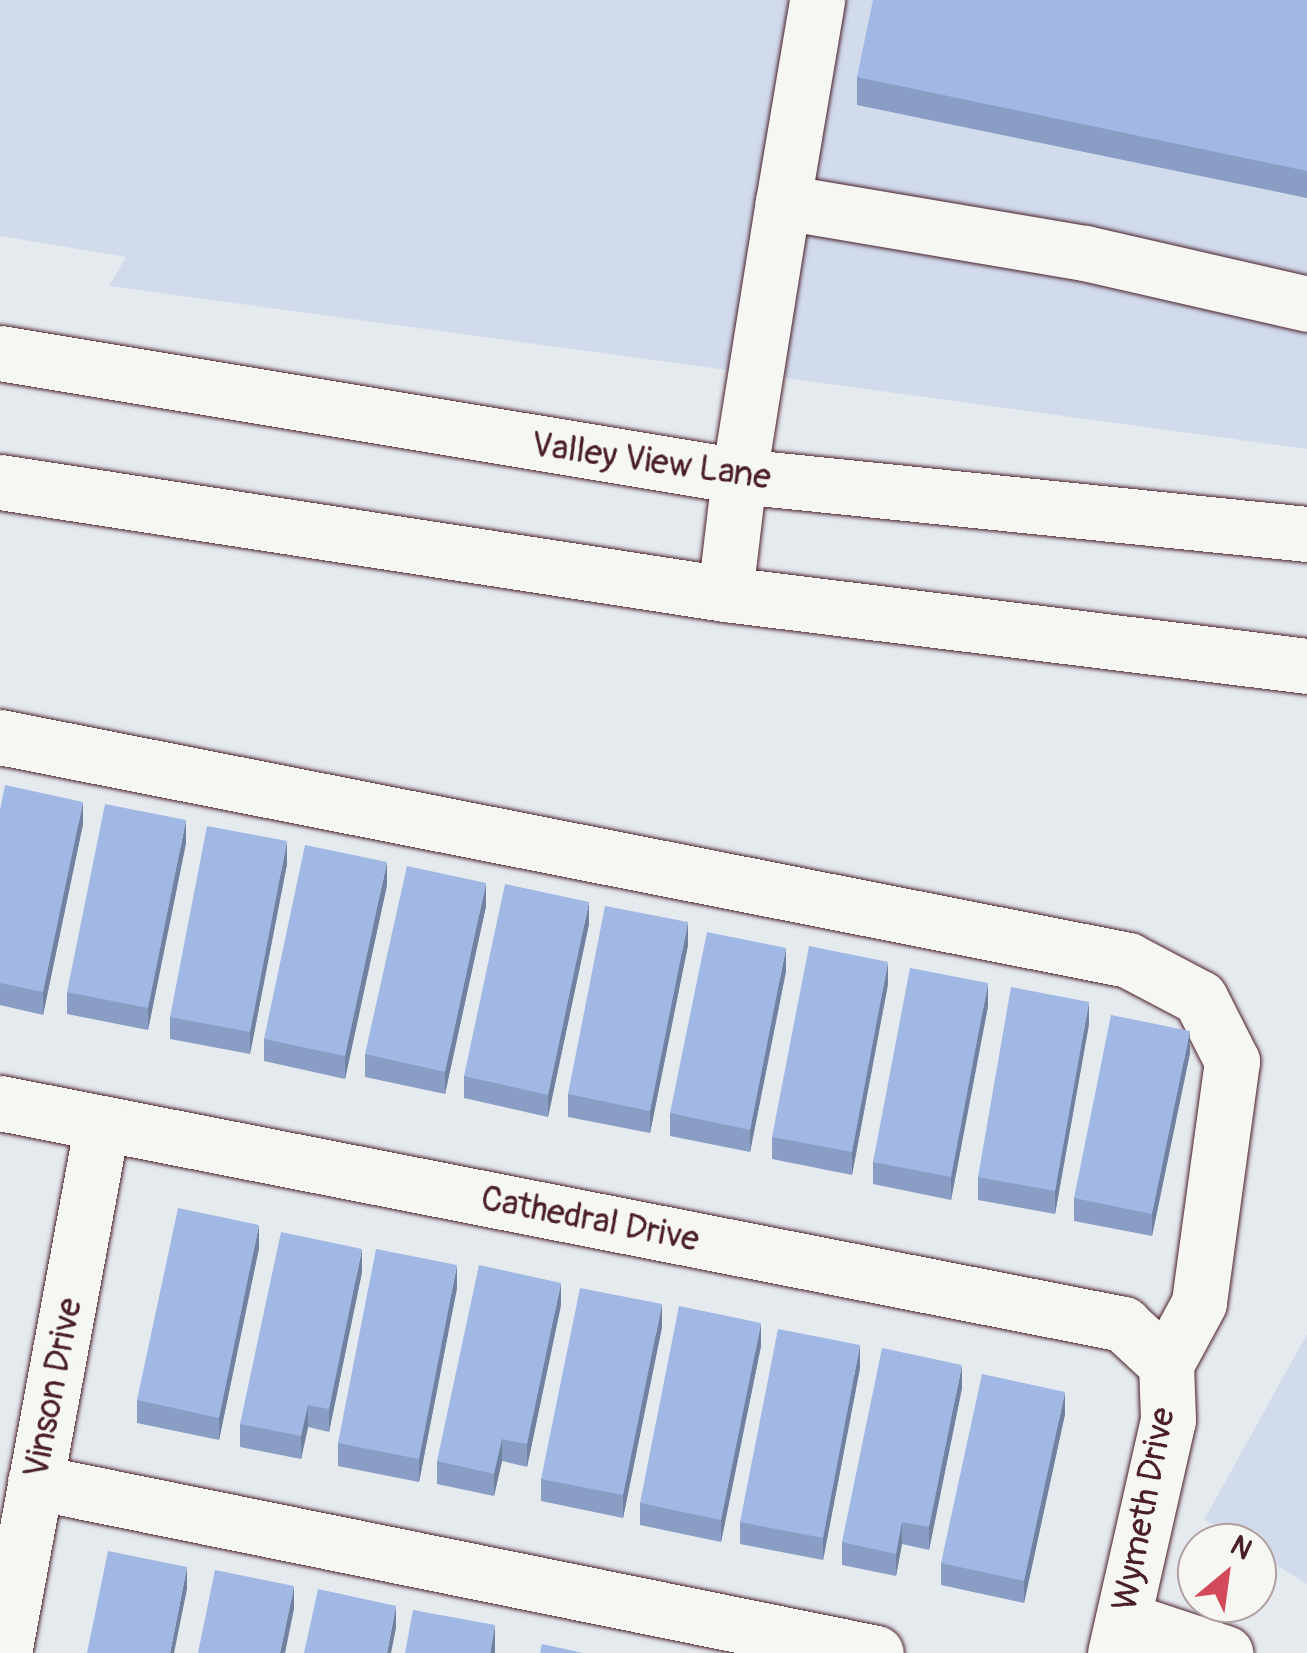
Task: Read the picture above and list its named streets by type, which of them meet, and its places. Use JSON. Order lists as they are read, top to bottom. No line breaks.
{"streets":{"main road":["Valley View Lane","Cathedral Drive","Vinson Drive","Wymeth Drive"]},"crossings":[["Cathedral Drive","Vinson Drive"],["Cathedral Drive","Wymeth Drive"]],"north":"top right"}
